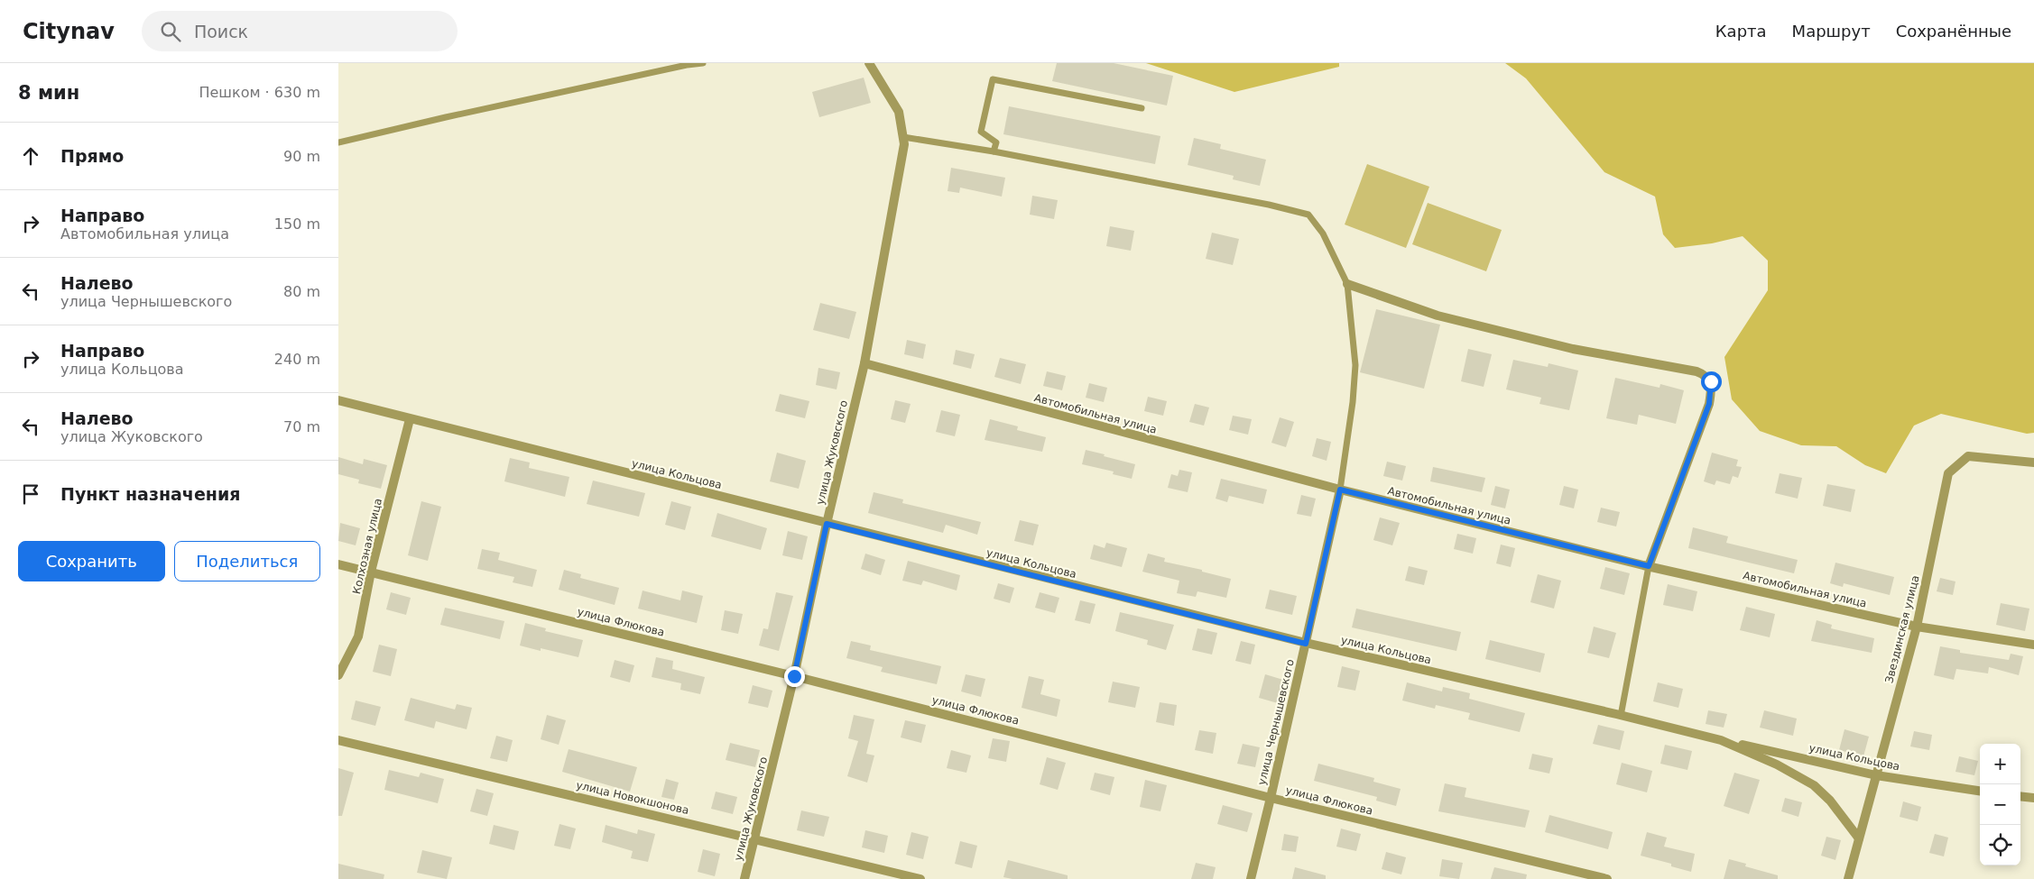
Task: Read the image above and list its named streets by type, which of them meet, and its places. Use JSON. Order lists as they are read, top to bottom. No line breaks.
{"streets":{"street":["Автомобильная улица","улица Жуковского","улица Кольцова","Колхозная улица","улица Флюкова","Звездинская улица","улица Чернышевского","улица Новокшонова"]},"crossings":[["Автомобильная улица","улица Жуковского"],["Автомобильная улица","Звездинская улица"],["Автомобильная улица","улица Чернышевского"],["улица Жуковского","улица Кольцова"],["улица Жуковского","улица Флюкова"],["улица Жуковского","улица Новокшонова"],["улица Кольцова","Колхозная улица"],["улица Кольцова","Звездинская улица"],["улица Кольцова","улица Чернышевского"],["Колхозная улица","улица Флюкова"],["улица Флюкова","улица Чернышевского"]],"page":{"header":"Citynav","search":"Поиск","nav":["Карта","Маршрут","Сохранённые"],"heading":["8 мин","Пешком · 630 m"],"list":[["Прямо","90 m"],["Направо","Автомобильная улица","150 m"],["Налево","улица Чернышевского","80 m"],["Направо","улица Кольцова","240 m"],["Налево","улица Жуковского","70 m"],"Пункт назначения"],"buttons":["Сохранить","Поделиться"],"map_buttons":["+","−"]}}
